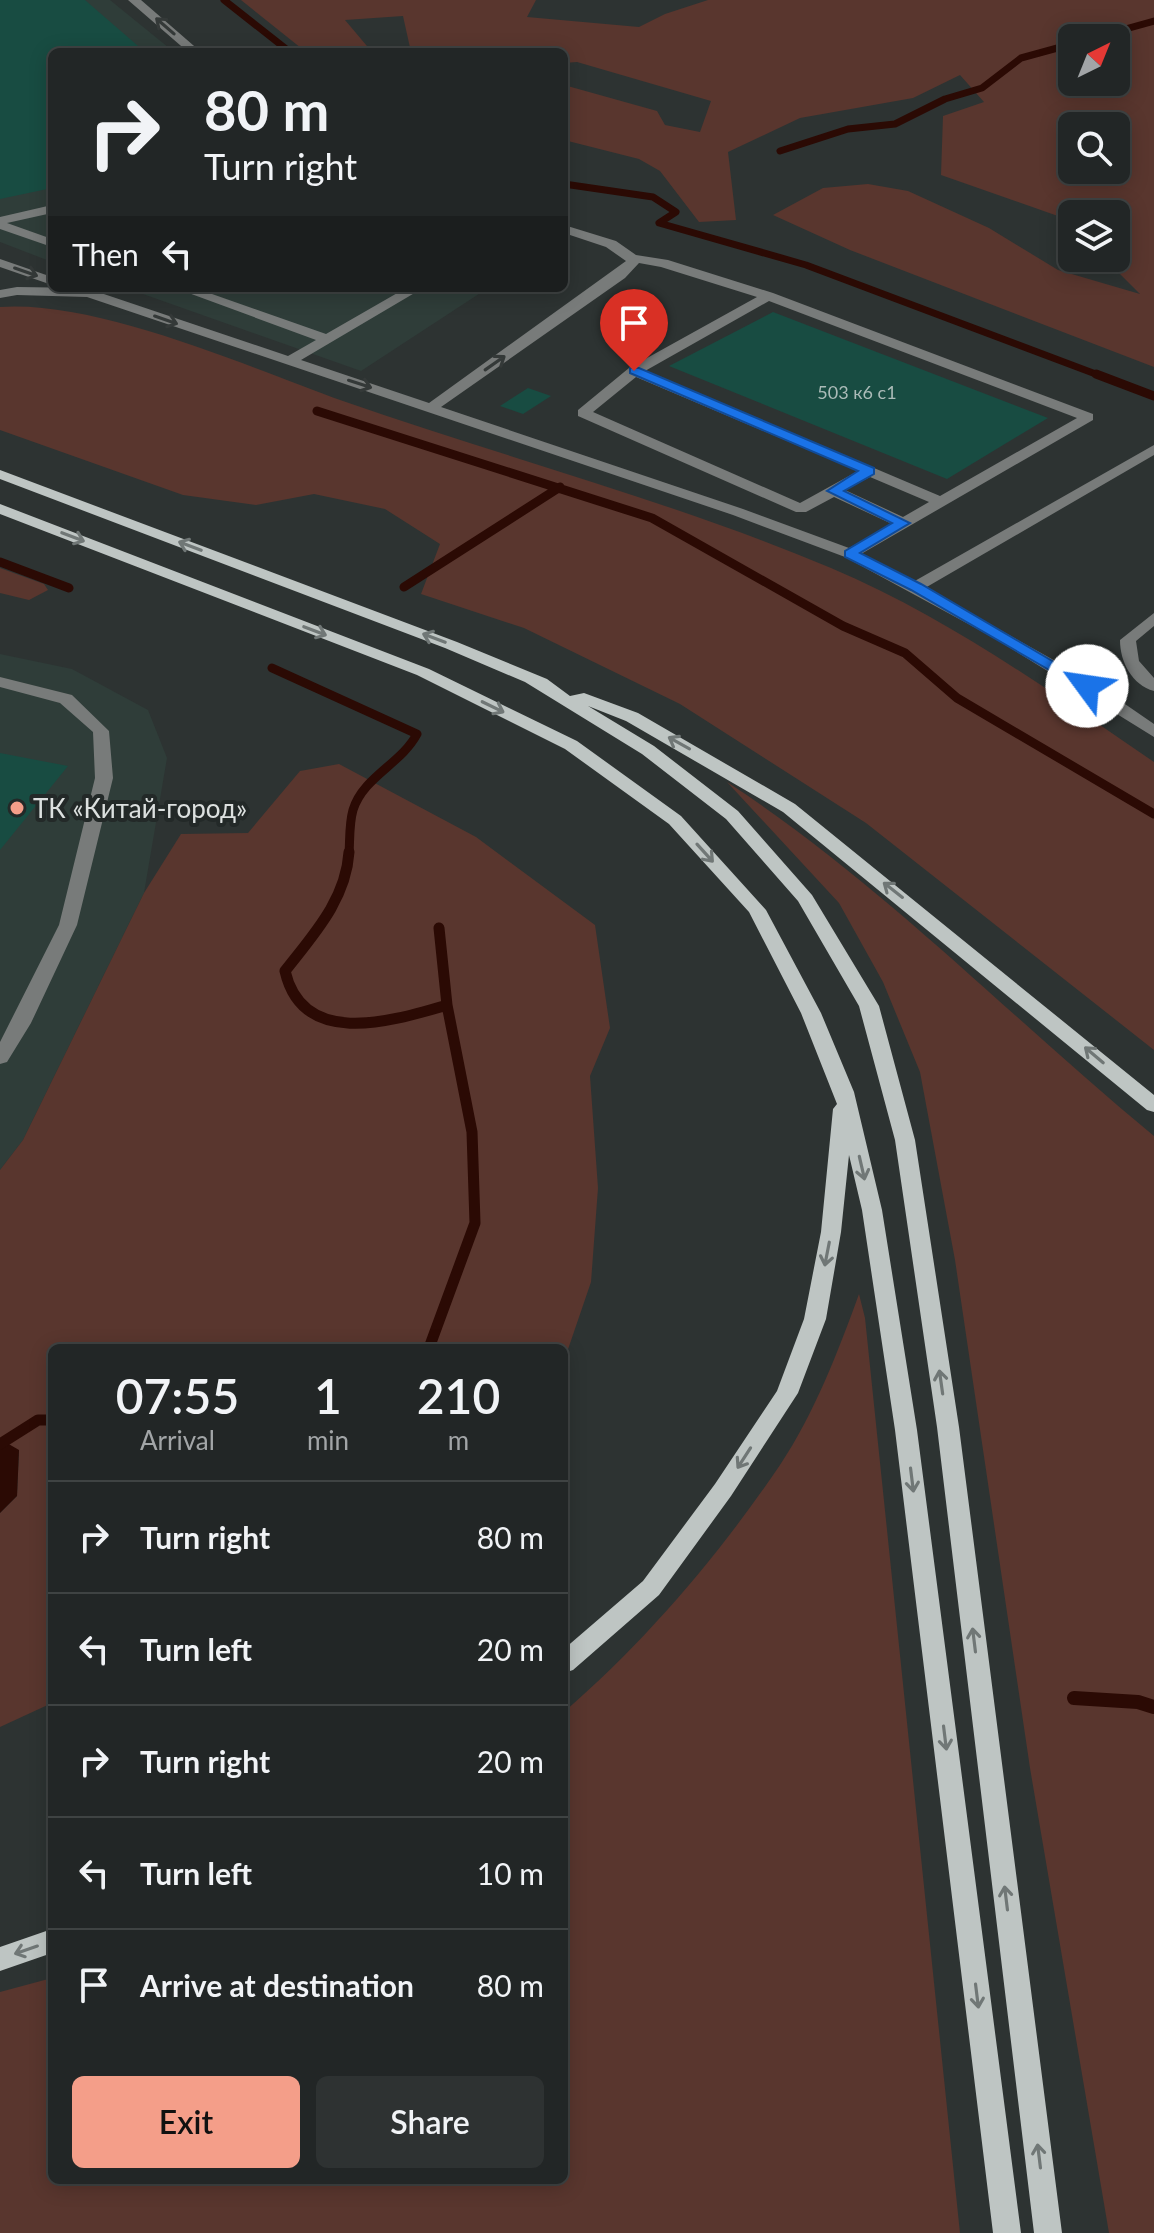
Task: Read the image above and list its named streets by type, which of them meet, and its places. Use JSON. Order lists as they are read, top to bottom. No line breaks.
{"places":["ТК «Китай-город»"],"house_numbers":["503 к6 с1"],"north":"top right","page":{"turn":["80 m","Turn right"],"then":"Then","eta":["07:55","Arrival","1","min","210","m"],"list":[{"name":"Turn right","value":"80 m"},{"name":"Turn left","value":"20 m"},{"name":"Turn right","value":"20 m"},{"name":"Turn left","value":"10 m"},{"name":"Arrive at destination","value":"80 m"}],"buttons":["Exit","Share"]}}
